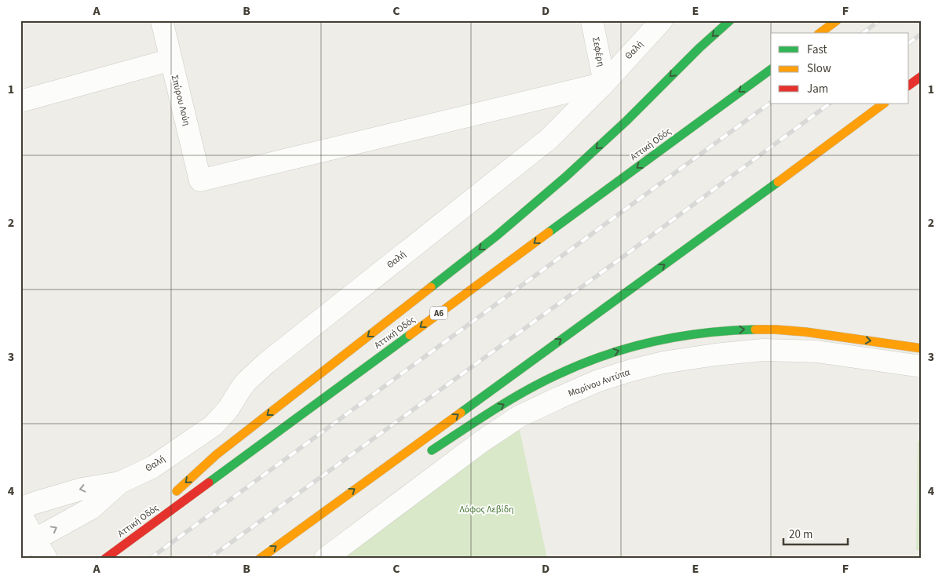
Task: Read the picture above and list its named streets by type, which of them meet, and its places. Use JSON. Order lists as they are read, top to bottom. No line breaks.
{"streets":{"highway":["Αττική Οδός","Α6"],"street":["Θαλή","Σεφέρη","Σπύρου Λούη","Μαρίνου Αντύπα"]},"crossings":[["Θαλή","Σεφέρη"],["Θαλή","Σπύρου Λούη"],["Σεφέρη","Σπύρου Λούη"]],"parks":["Λόφος Λεβίδη"],"legend":["Fast","Slow","Jam"],"scale_bar":"20 m","grid":{"columns":["A","B","C","D","E","F"],"rows":["1","2","3","4"]}}
